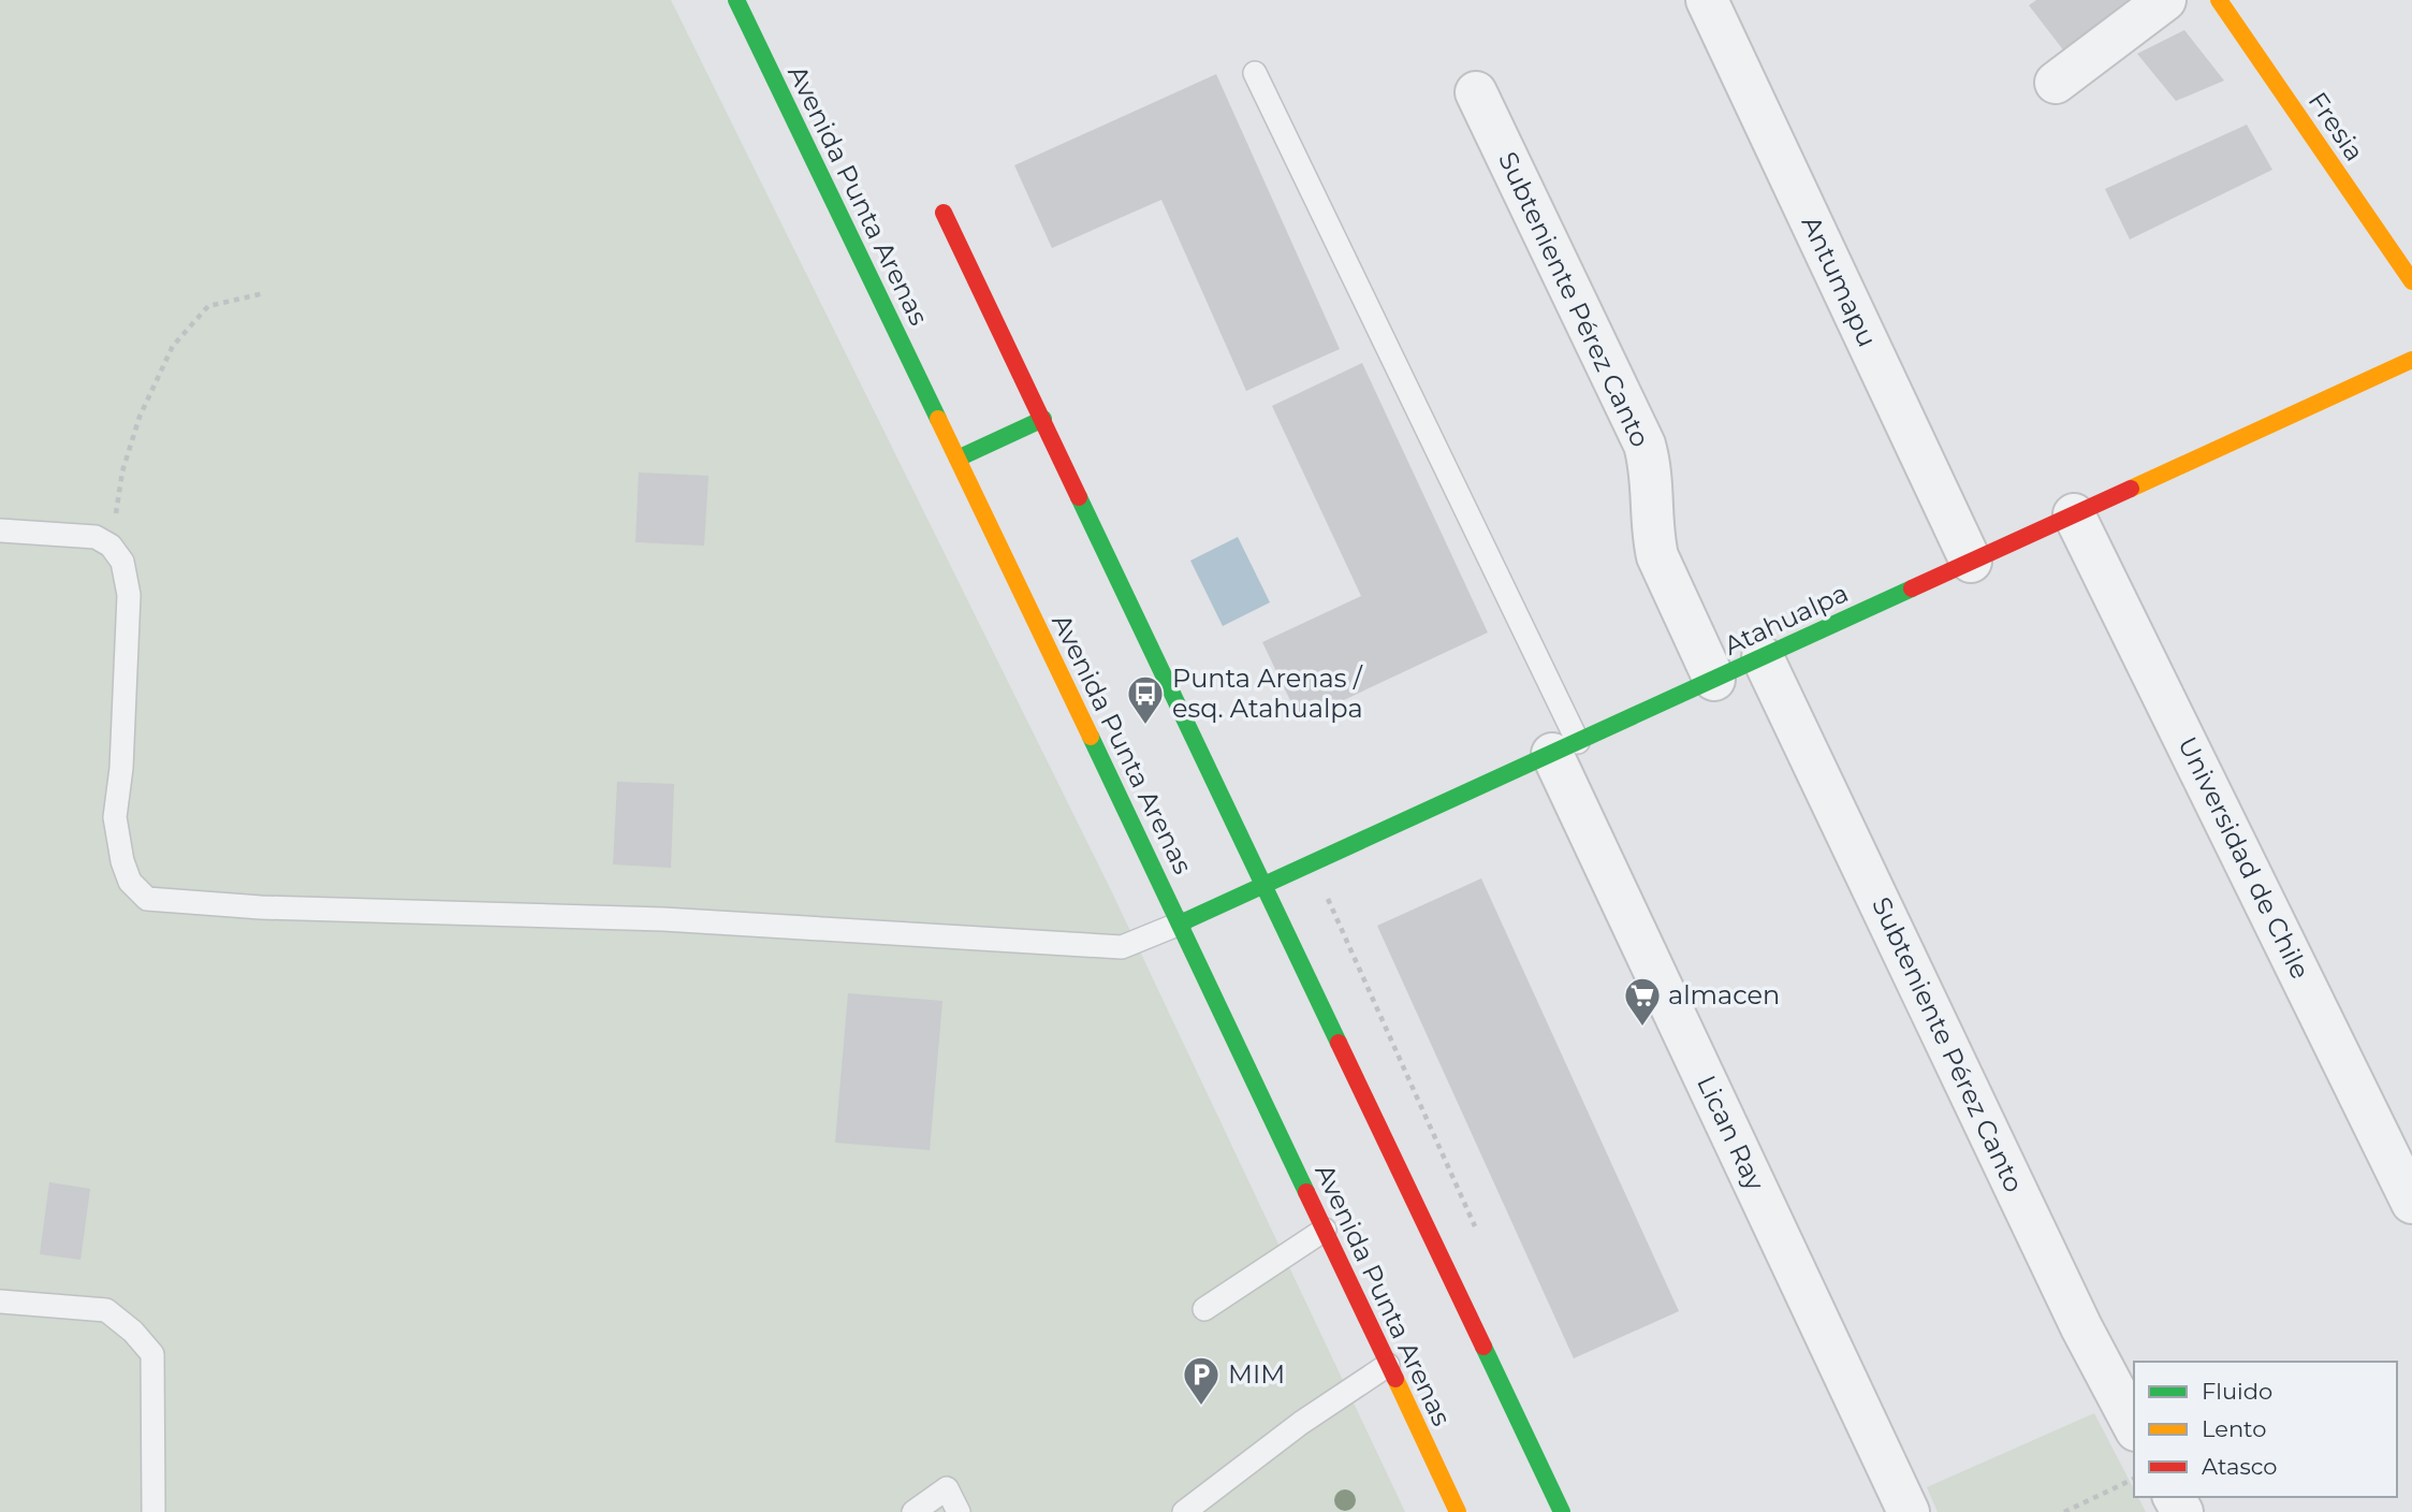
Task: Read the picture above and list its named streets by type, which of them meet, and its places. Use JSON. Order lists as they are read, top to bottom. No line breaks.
{"streets":{"street":["Fresia","Avenida Punta Arenas","Antumapu","Subteniente Pérez Canto","Atahualpa","Universidad de Chile","Lican Ray"]},"crossings":[["Avenida Punta Arenas","Atahualpa"],["Antumapu","Atahualpa"],["Subteniente Pérez Canto","Atahualpa"],["Atahualpa","Universidad de Chile"],["Atahualpa","Lican Ray"]],"places":{"bus stop":["Punta Arenas / esq. Atahualpa"],"supermarket":["almacen"],"parking":["MIM"]},"legend":["Fluido","Lento","Atasco"]}
